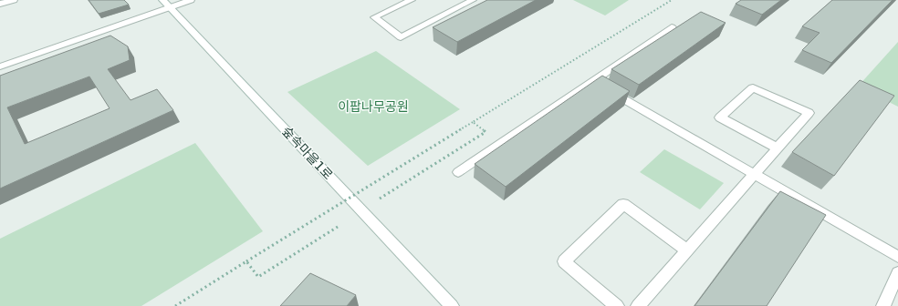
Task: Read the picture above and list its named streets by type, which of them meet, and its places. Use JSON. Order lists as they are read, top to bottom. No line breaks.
{"streets":{"street":["숲속마을1로"]},"parks":["이팝나무공원"]}
